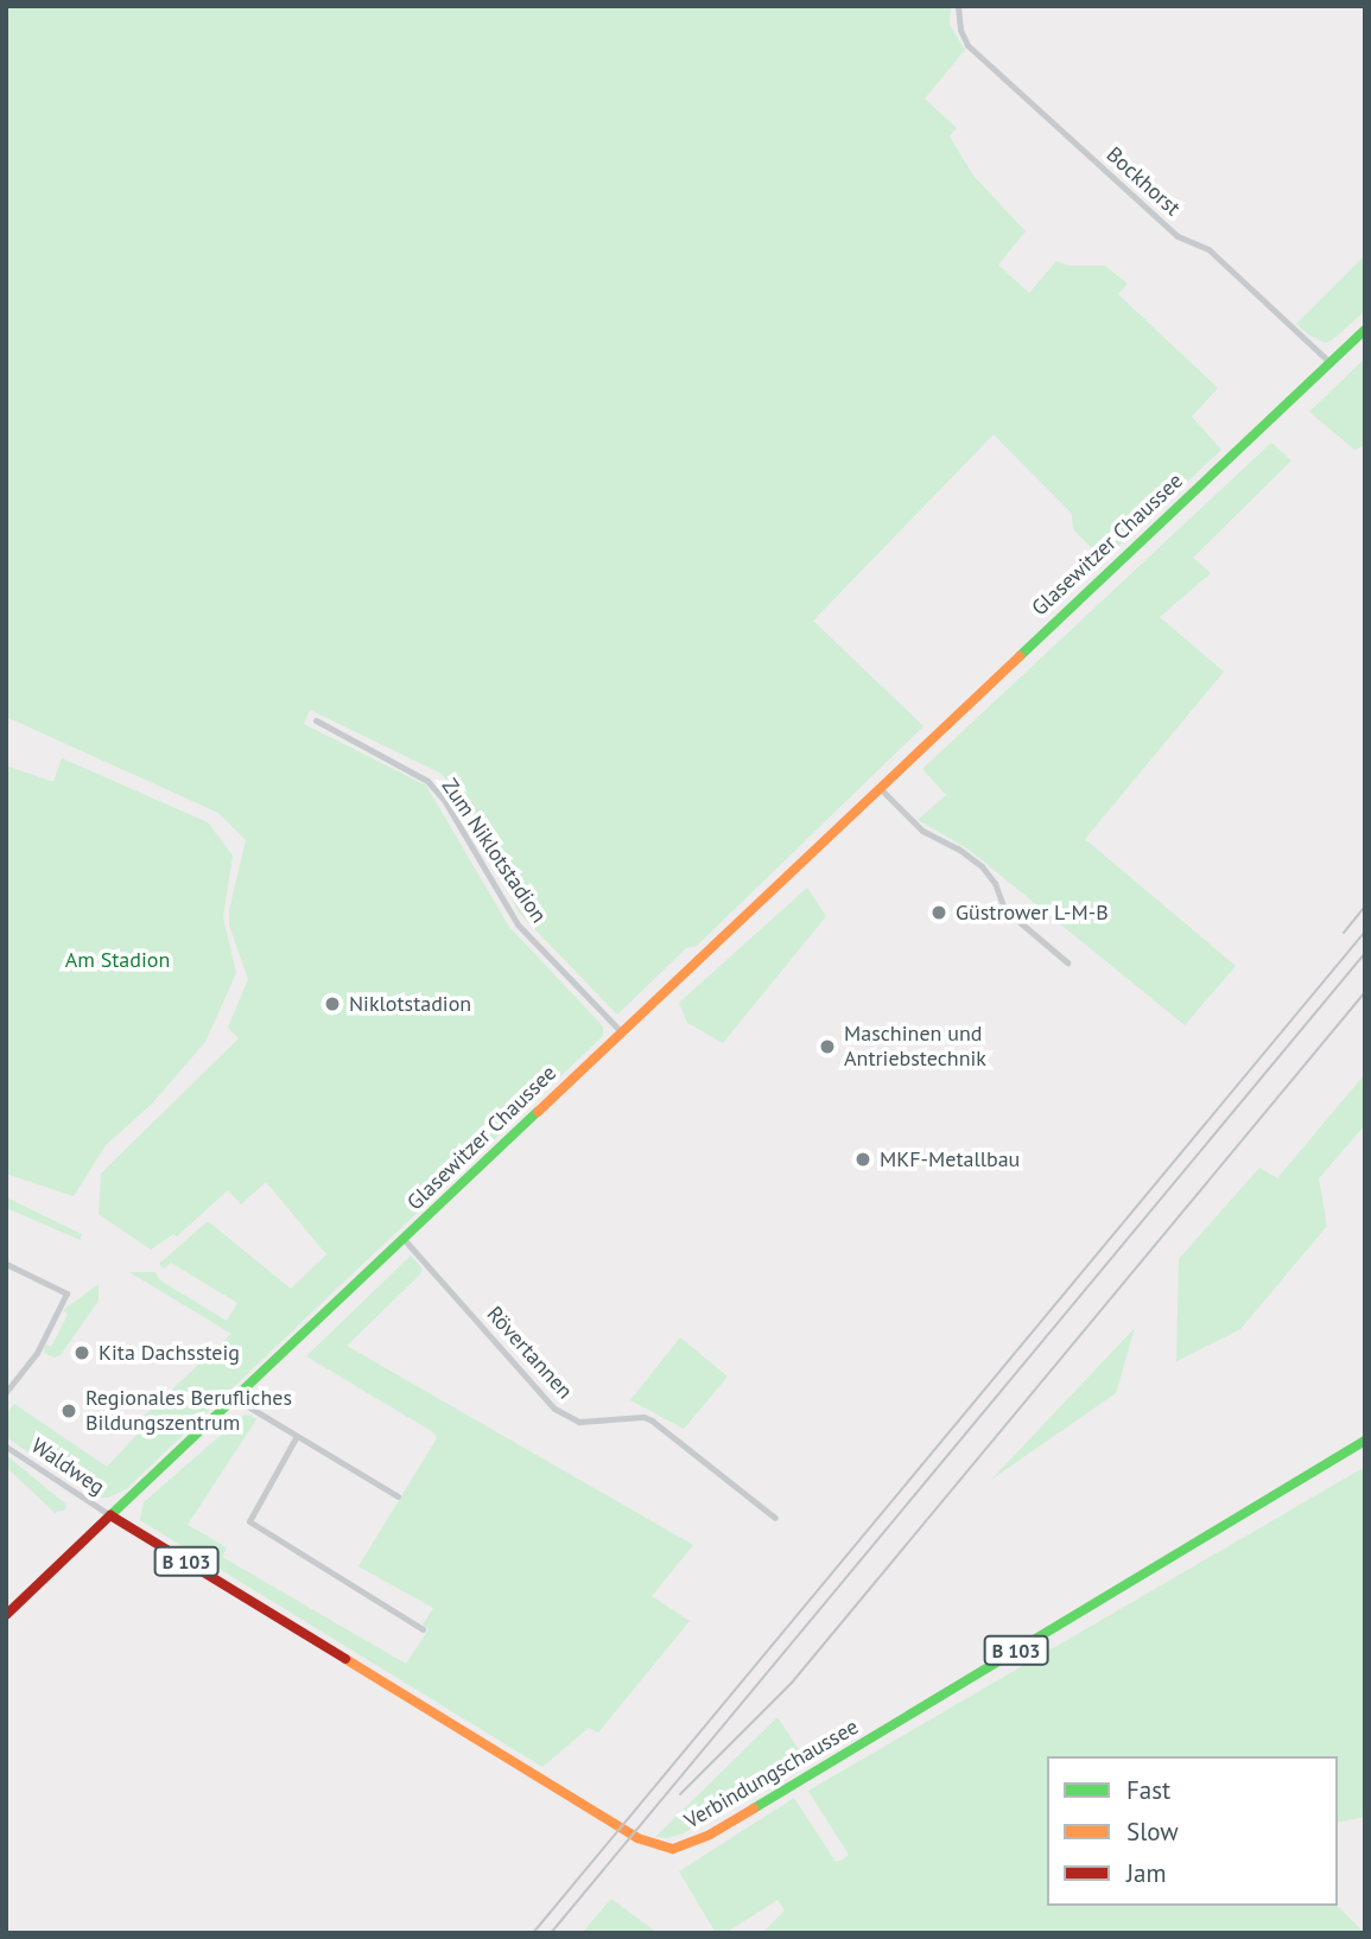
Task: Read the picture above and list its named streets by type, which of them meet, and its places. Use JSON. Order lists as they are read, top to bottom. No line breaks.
{"streets":{"main road":["Glasewitzer Chaussee","B 103","Verbindungschaussee"],"street":["Bockhorst","Zum Niklotstadion","Rövertannen","Waldweg"]},"crossings":[["Bockhorst","Glasewitzer Chaussee"],["Glasewitzer Chaussee","Zum Niklotstadion"],["Glasewitzer Chaussee","Rövertannen"],["Glasewitzer Chaussee","Waldweg"],["Glasewitzer Chaussee","Verbindungschaussee"],["Waldweg","Verbindungschaussee"]],"parks":["Am Stadion"],"places":["Güstrower L-M-B","Niklotstadion","Maschinen und Antriebstechnik","MKF-Metallbau","Kita Dachssteig","Regionales Berufliches Bildungszentrum"],"legend":["Fast","Slow","Jam"]}
